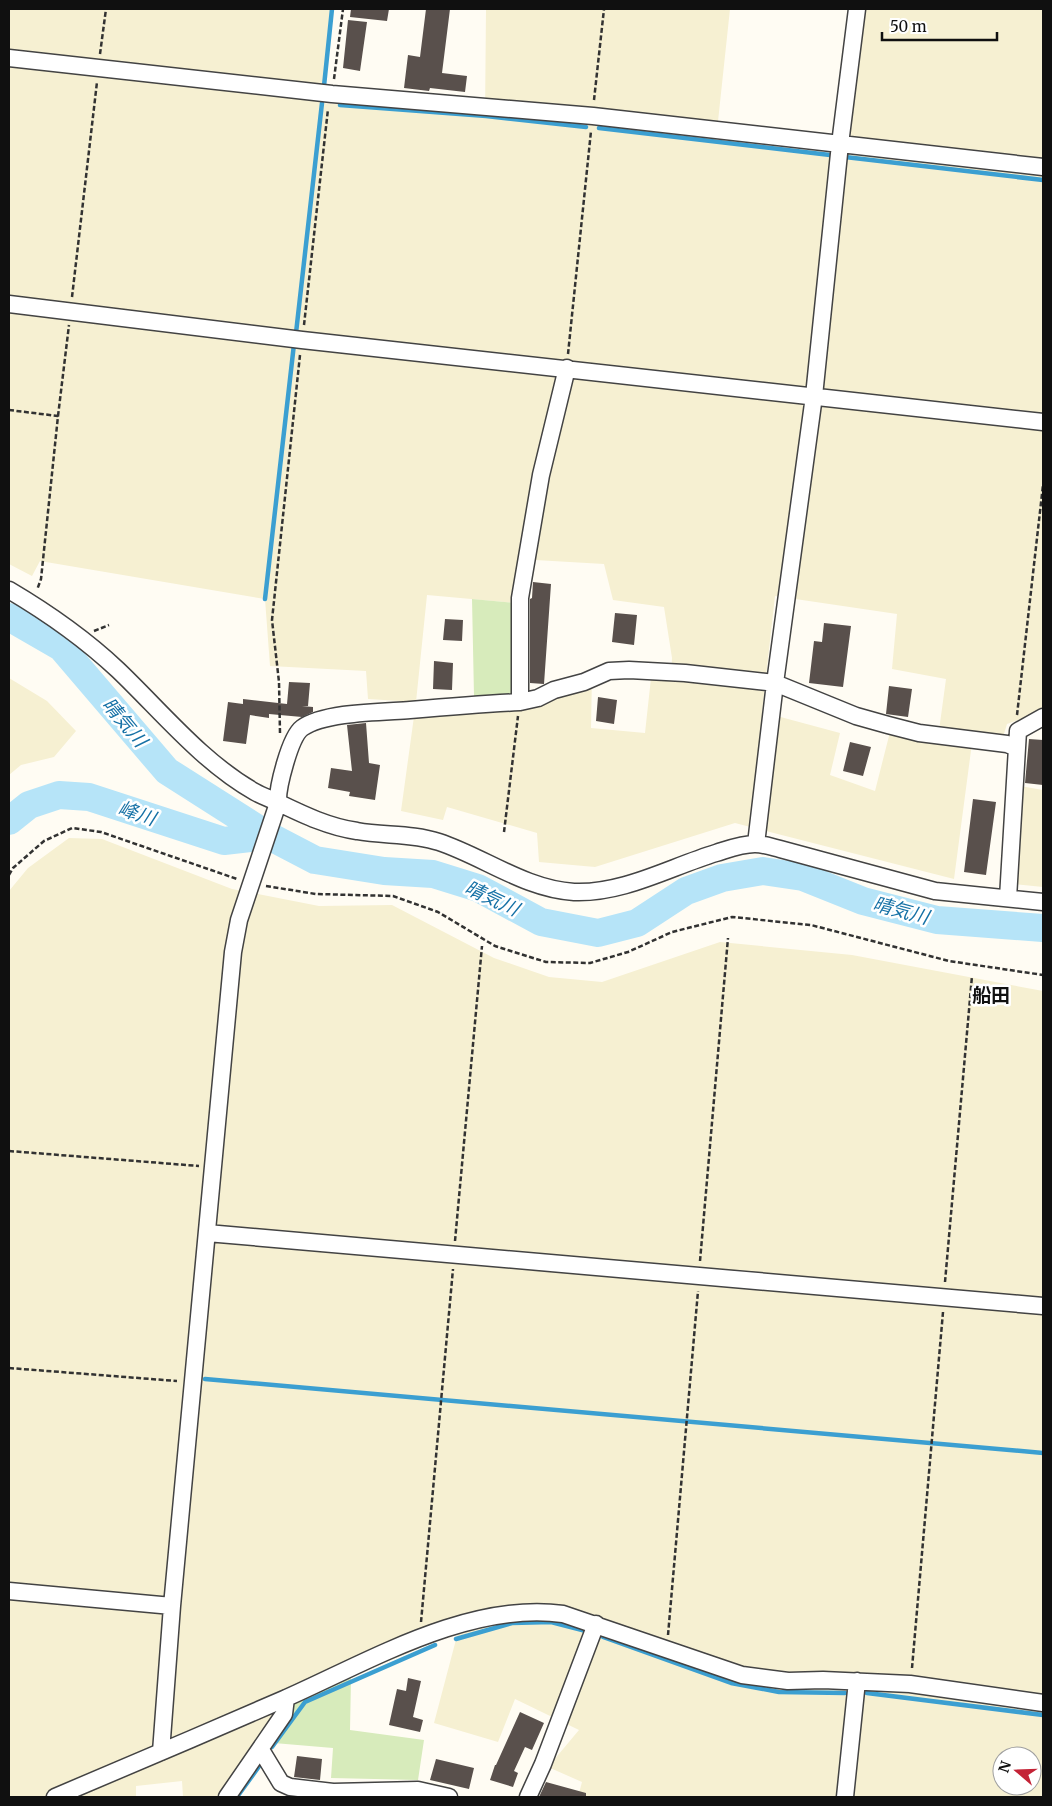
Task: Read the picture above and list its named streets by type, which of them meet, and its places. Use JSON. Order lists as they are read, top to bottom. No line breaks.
{"districts":["船田"],"water":["晴気川","峰川"],"scale_bar":"50 m","north":"left"}
